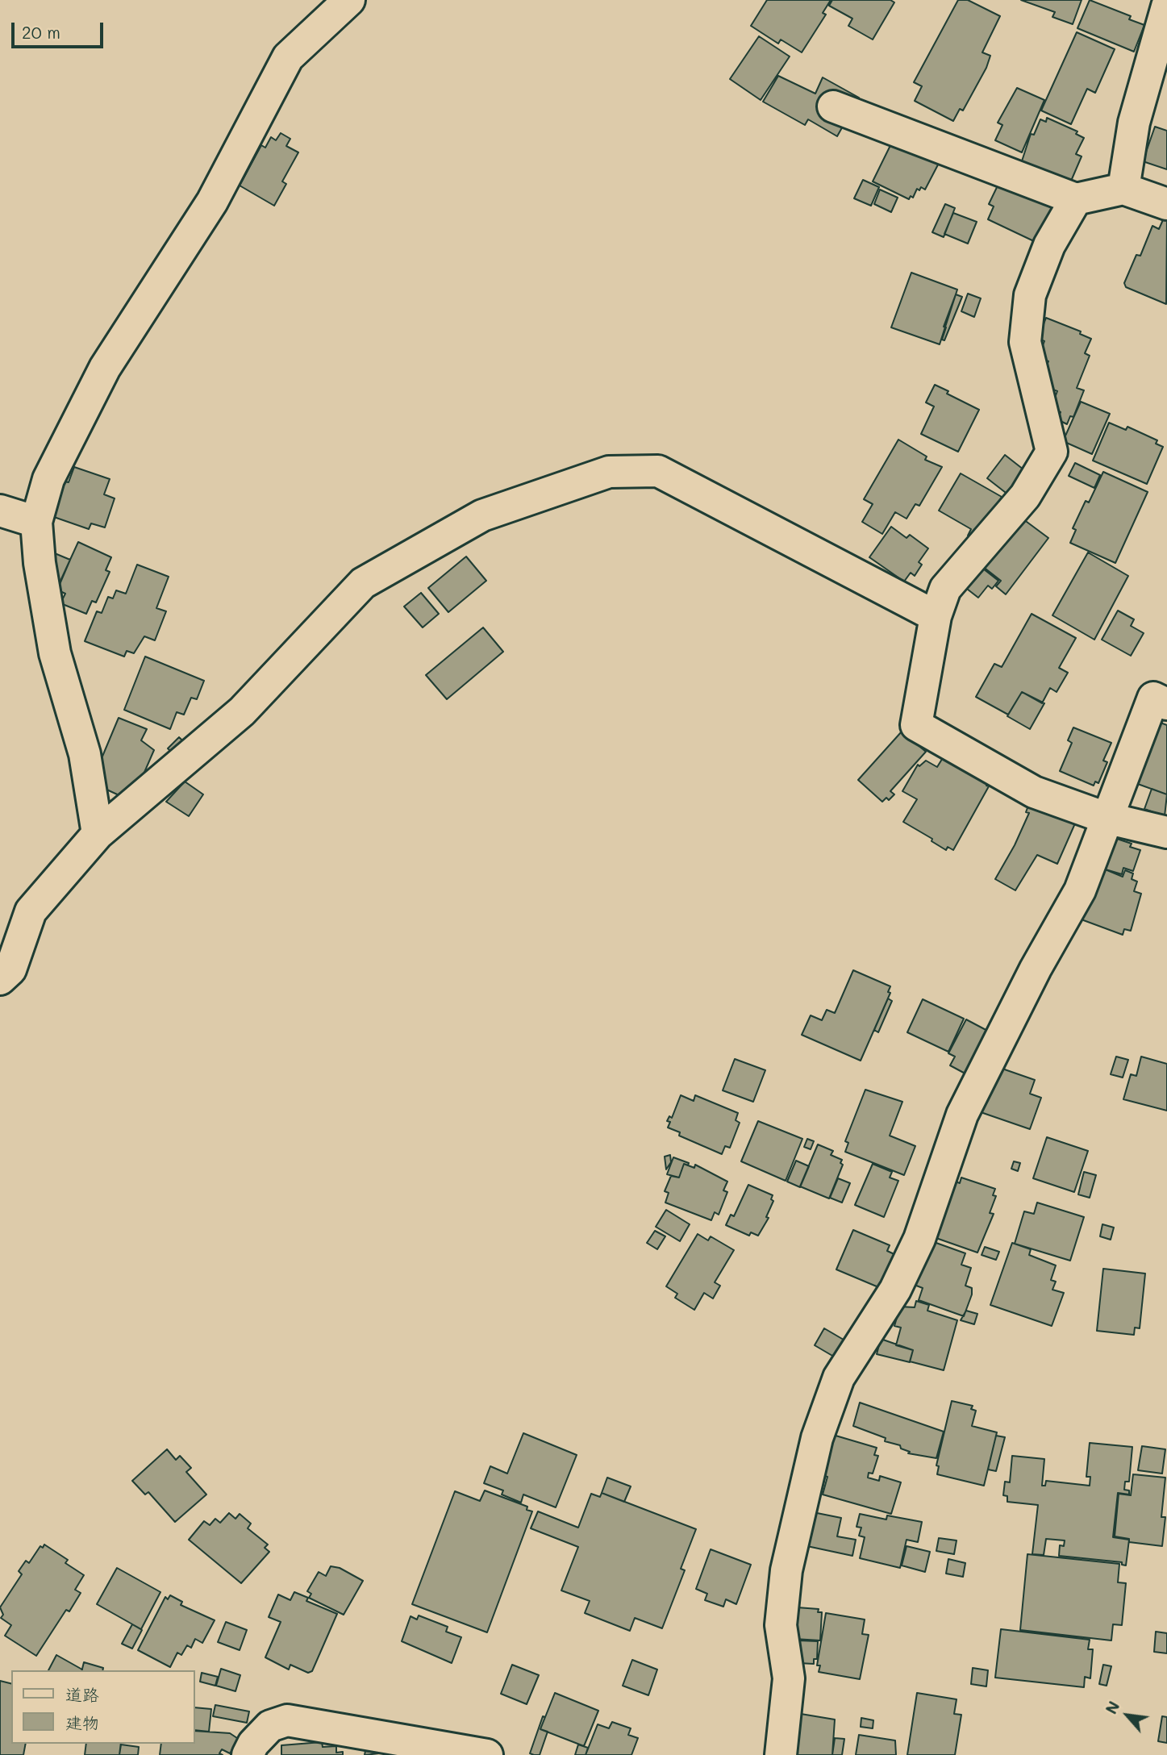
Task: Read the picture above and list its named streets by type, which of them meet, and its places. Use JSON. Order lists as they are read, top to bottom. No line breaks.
{"legend":["道路","建物"],"scale_bar":"20 m","north":"top left"}
